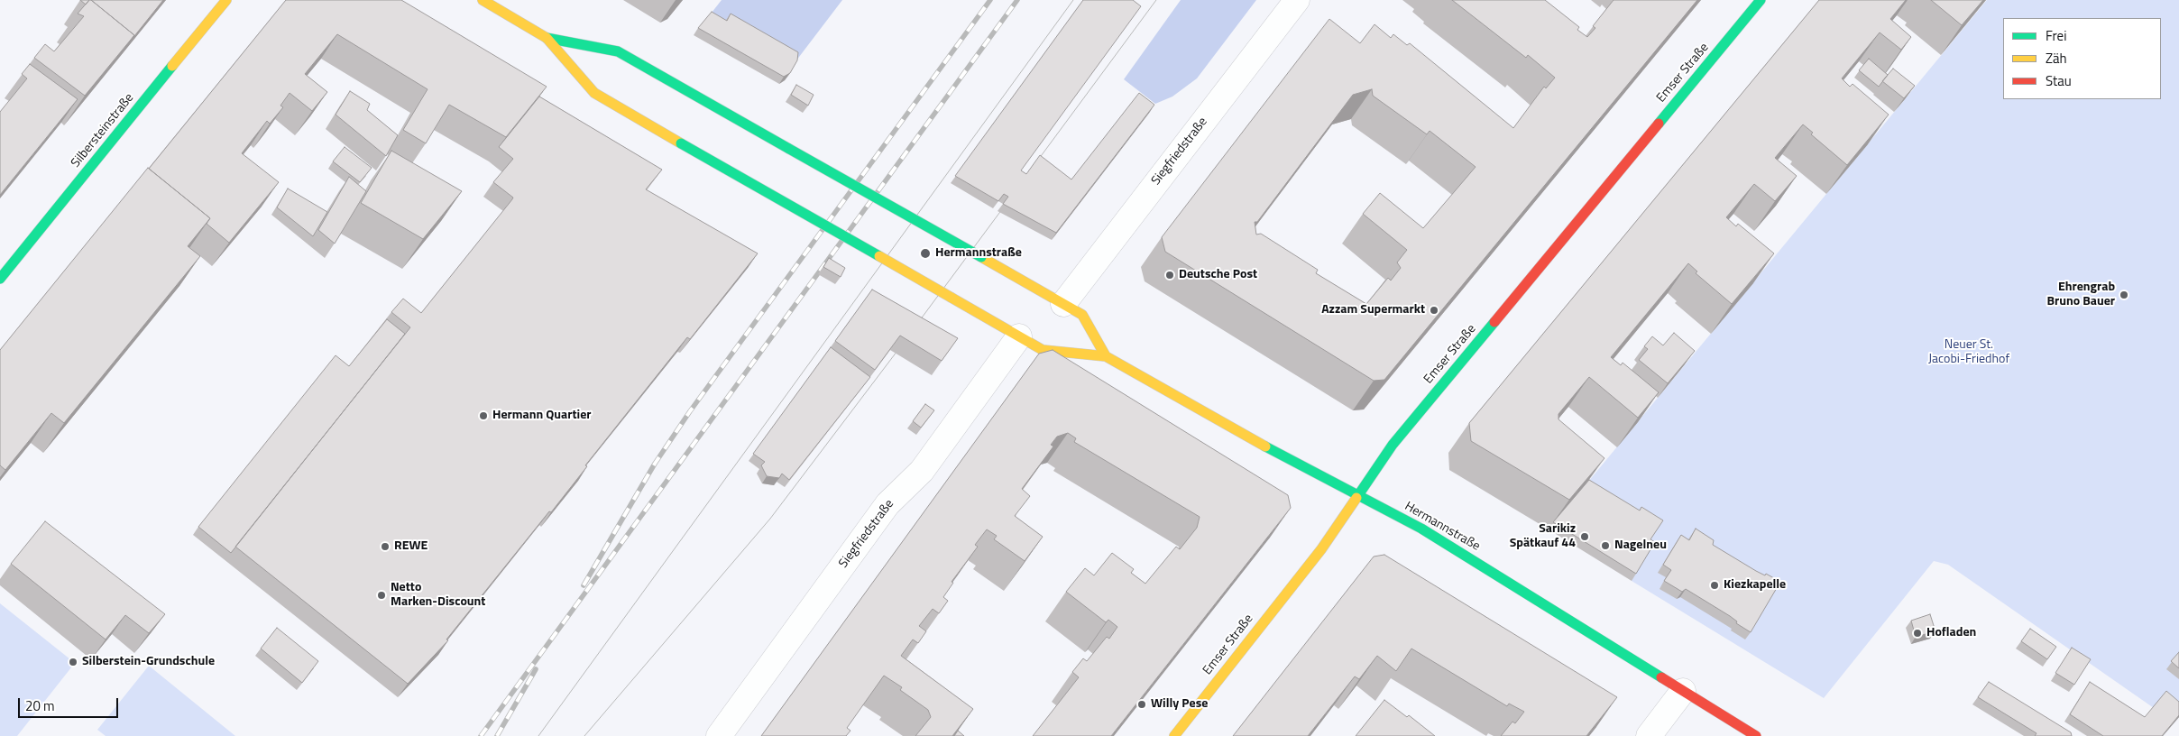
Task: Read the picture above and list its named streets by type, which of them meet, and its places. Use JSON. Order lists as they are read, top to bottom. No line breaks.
{"streets":{"main road":["Emser Straße","Silbersteinstraße","Hermannstraße"],"street":["Siegfriedstraße"]},"crossings":[["Emser Straße","Hermannstraße"],["Siegfriedstraße","Hermannstraße"]],"parks":["Neuer St. Jacobi-Friedhof"],"places":["Hermannstraße","Deutsche Post","Ehrengrab Bruno Bauer","Azzam Supermarkt","Hermann Quartier","Sarikiz Spätkauf 44","Nagelneu","REWE","Kiezkapelle","Netto Marken-Discount","Hofladen","Silberstein-Grundschule","Willy Pese"],"legend":["Frei","Zäh","Stau"],"scale_bar":"20 m"}
